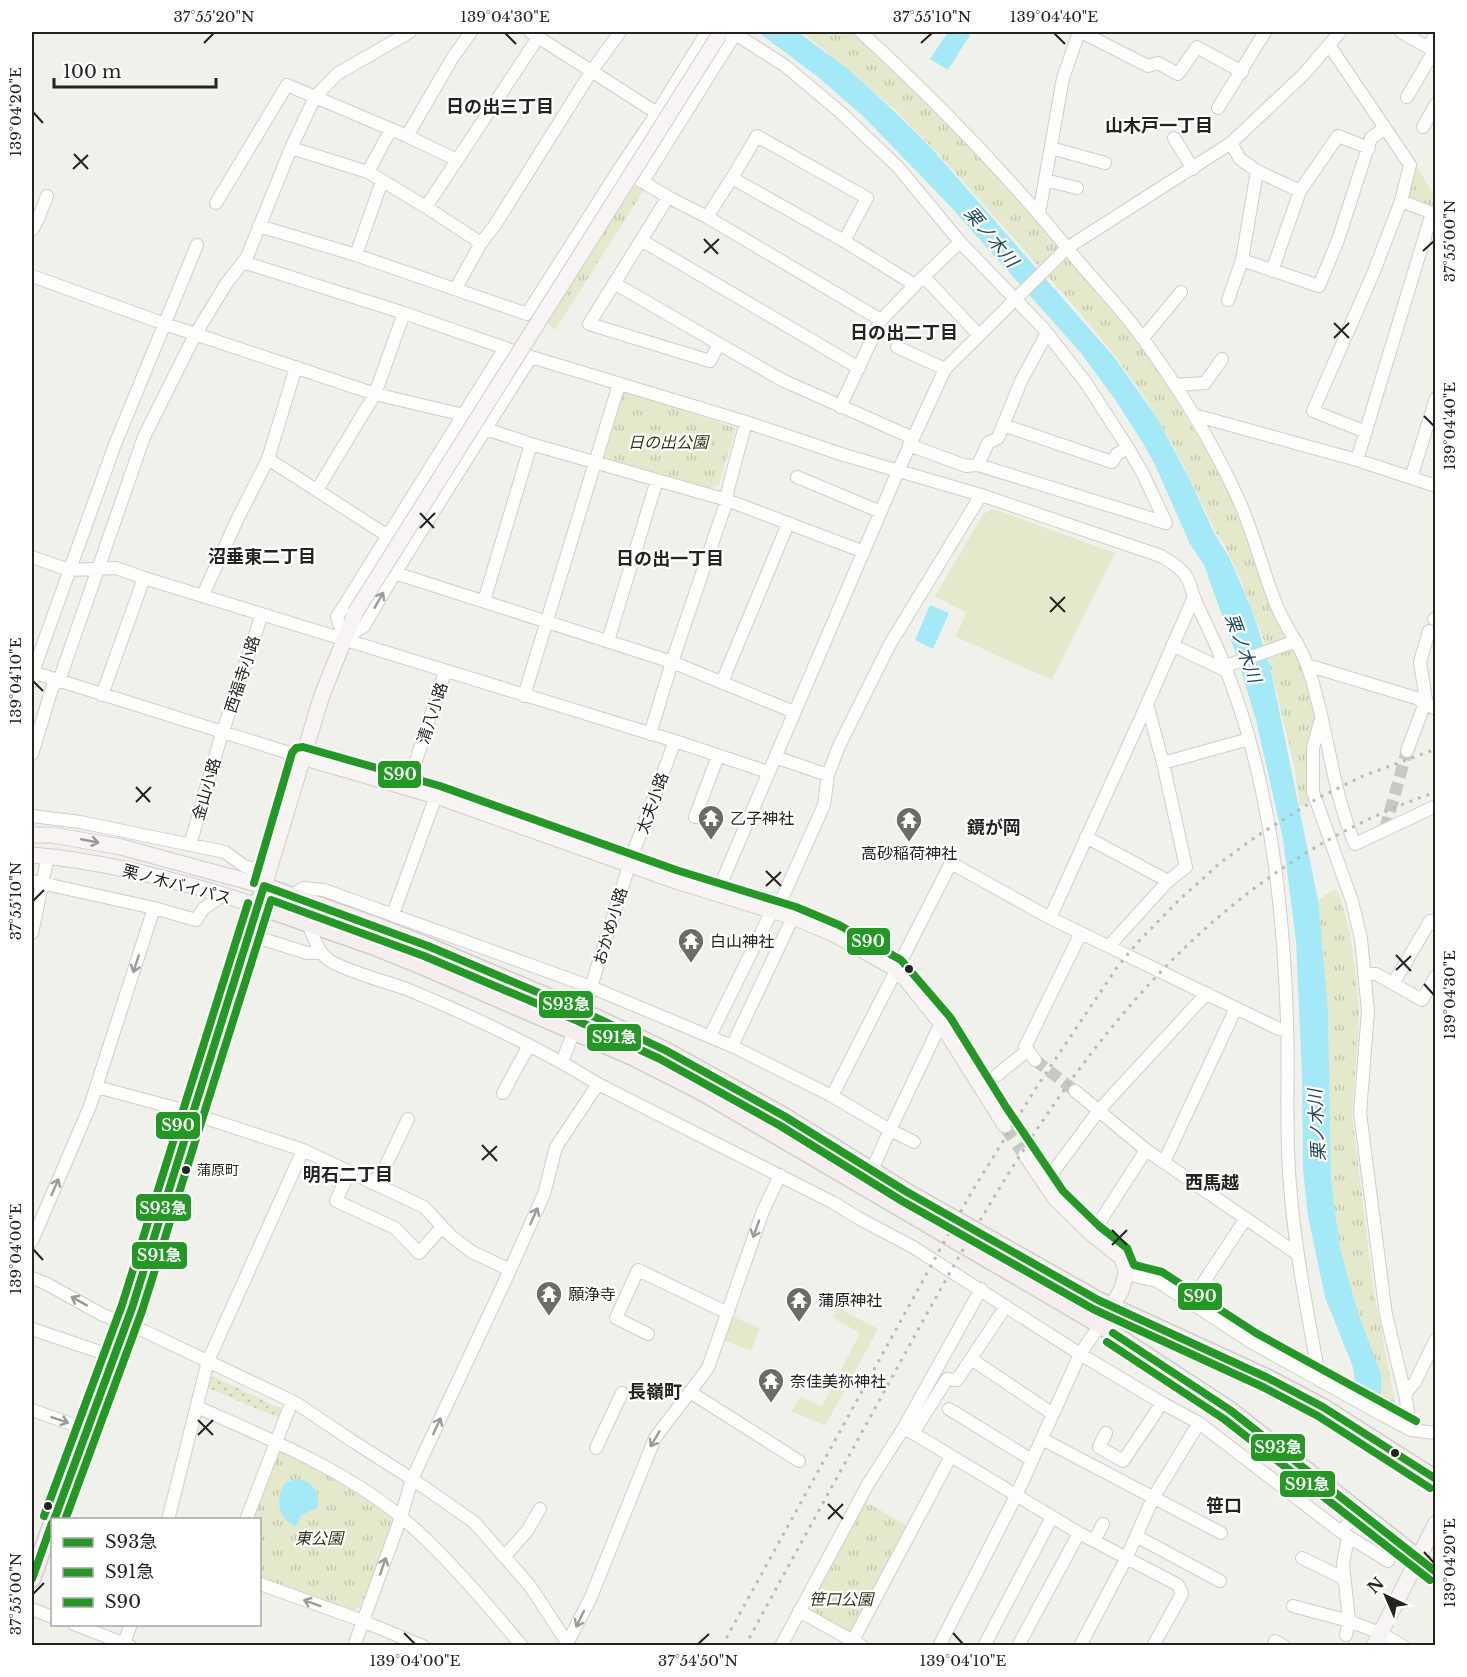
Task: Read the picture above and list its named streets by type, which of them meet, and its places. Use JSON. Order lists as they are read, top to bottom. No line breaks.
{"streets":{"highway":["栗ノ木バイパス"],"street":["西福寺小路","清八小路","金山小路","太夫小路","おかめ小路"]},"crossings":[["西福寺小路","金山小路"],["太夫小路","おかめ小路"],["栗ノ木バイパス","おかめ小路"]],"districts":["日の出三丁目","山木戸一丁目","日の出二丁目","沼垂東二丁目","日の出一丁目","鏡が岡","明石二丁目","西馬越","長嶺町","笹口"],"water":["栗ノ木川"],"parks":["日の出公園","東公園","笹口公園"],"places":{"temple":["乙子神社","高砂稲荷神社","白山神社","願浄寺","蒲原神社","奈佳美祢神社"],"other":["蒲原町"]},"lines":["transit line S90","transit line S93急","transit line S91急"],"legend":["S93急","S91急","S90"],"scale_bar":"100 m","north":"top left","coordinates":["37°55'20\"N","139°04'30\"E","37°55'10\"N","139°04'40\"E","139°04'20\"E","37°55'00\"N","139°04'10\"E","139°04'00\"E","37°54'50\"N"]}
